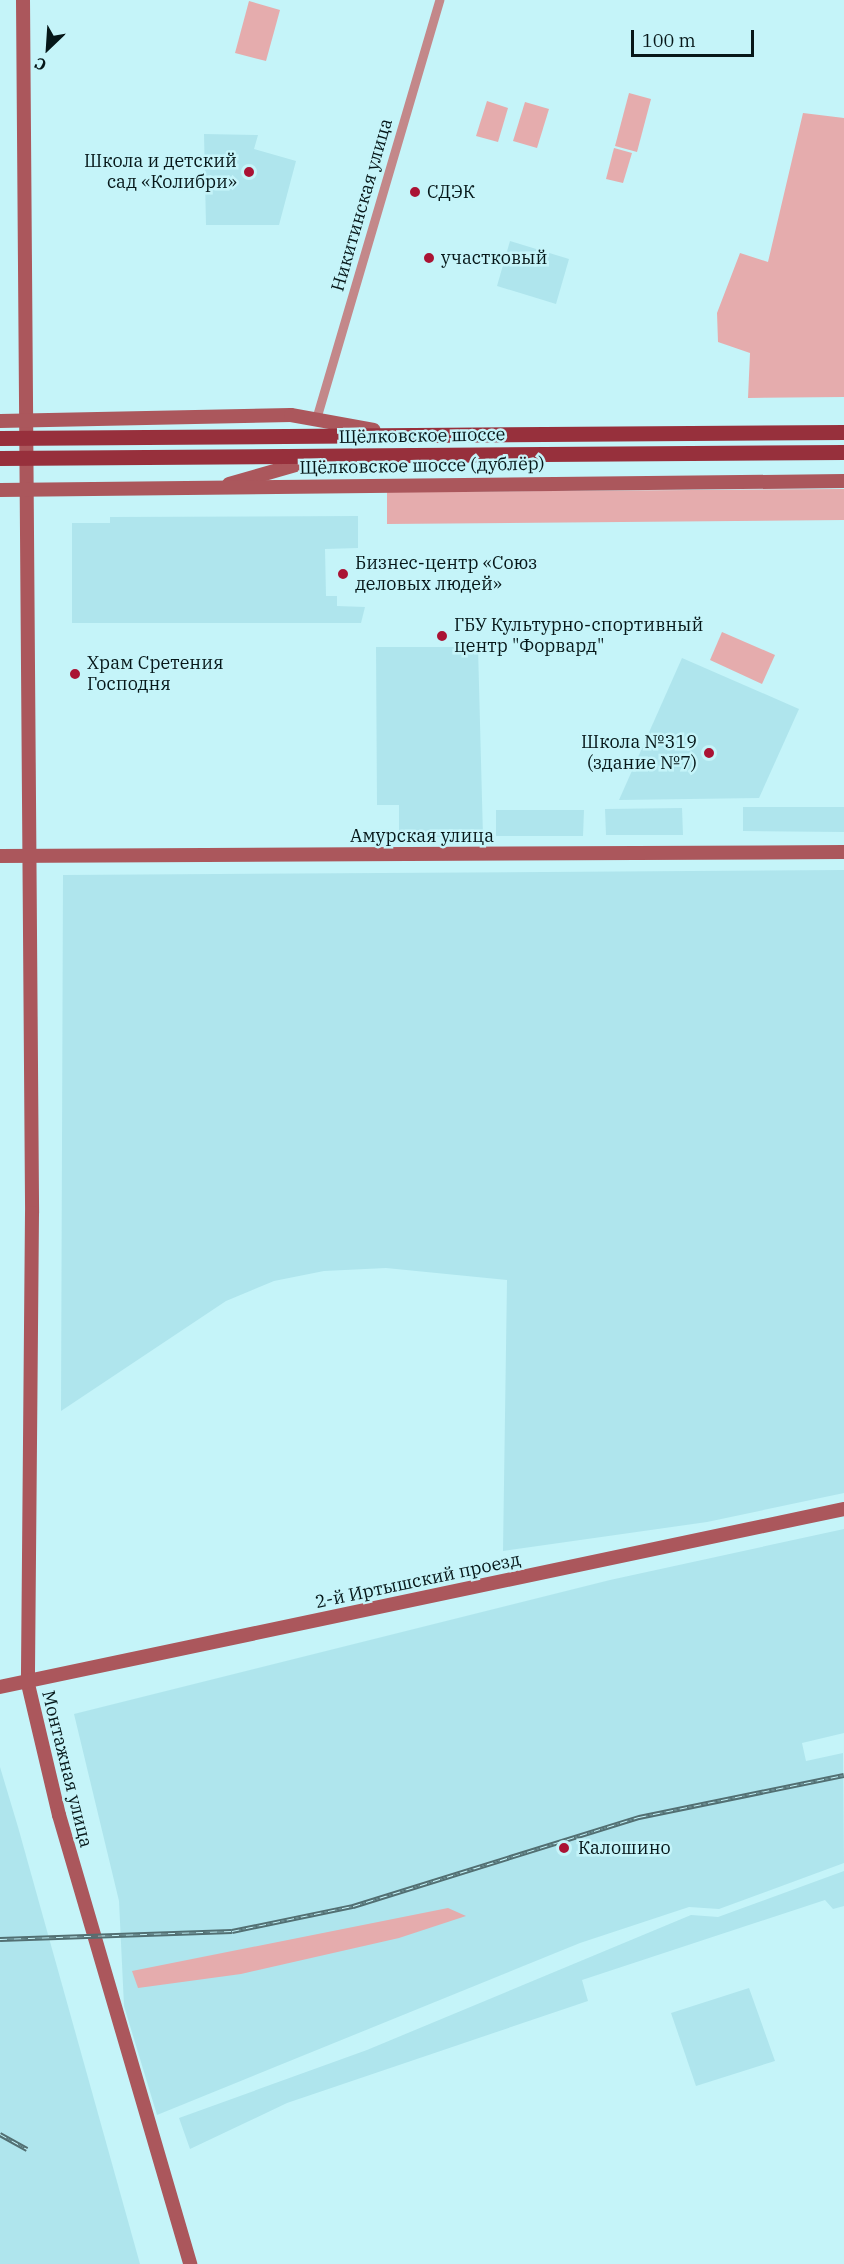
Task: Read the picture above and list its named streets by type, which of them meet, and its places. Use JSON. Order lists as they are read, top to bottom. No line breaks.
{"streets":{"main road":["Щёлковское шоссе"],"street":["Никитинская улица","Щёлковское шоссе (дублёр)","Амурская улица","2-й Иртышский проезд","Монтажная улица"]},"crossings":[["Никитинская улица","Щёлковское шоссе (дублёр)"],["Щёлковское шоссе","Щёлковское шоссе (дублёр)"],["Щёлковское шоссе","Монтажная улица"],["Щёлковское шоссе (дублёр)","Монтажная улица"],["Амурская улица","Монтажная улица"],["2-й Иртышский проезд","Монтажная улица"]],"places":["Школа и детский сад «Колибри»","СДЭК","участковый","Бизнес-центр «Союз деловых людей»","ГБУ Культурно-спортивный центр \"Форвард\"","Храм Сретения Господня","Школа №319 (здание №7)","Калошино"],"scale_bar":"100 m","north":"bottom left"}
